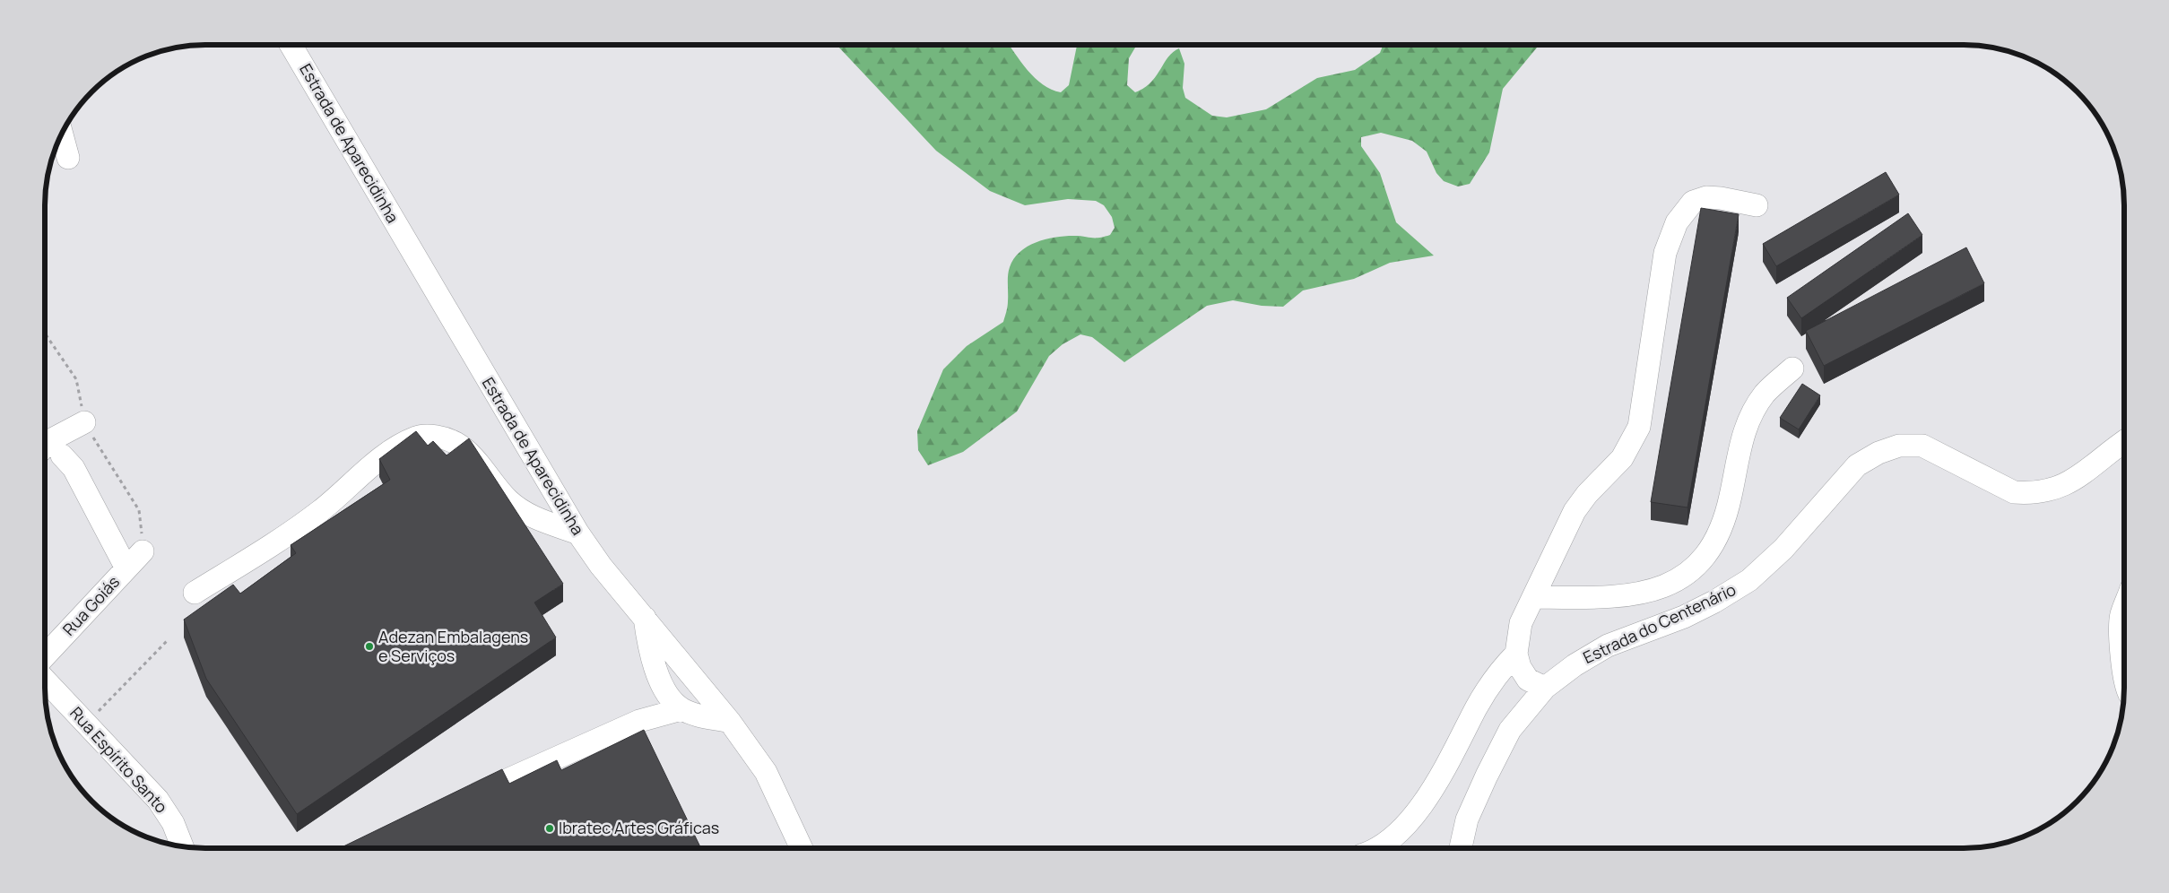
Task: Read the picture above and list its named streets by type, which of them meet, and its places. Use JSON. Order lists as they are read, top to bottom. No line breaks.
{"streets":{"street":["Estrada de Aparecidinha","Rua Goiás","Estrada do Centenário","Rua Espírito Santo"]},"places":["Adezan Embalagens e Serviços","Ibratec Artes Gráficas"]}
